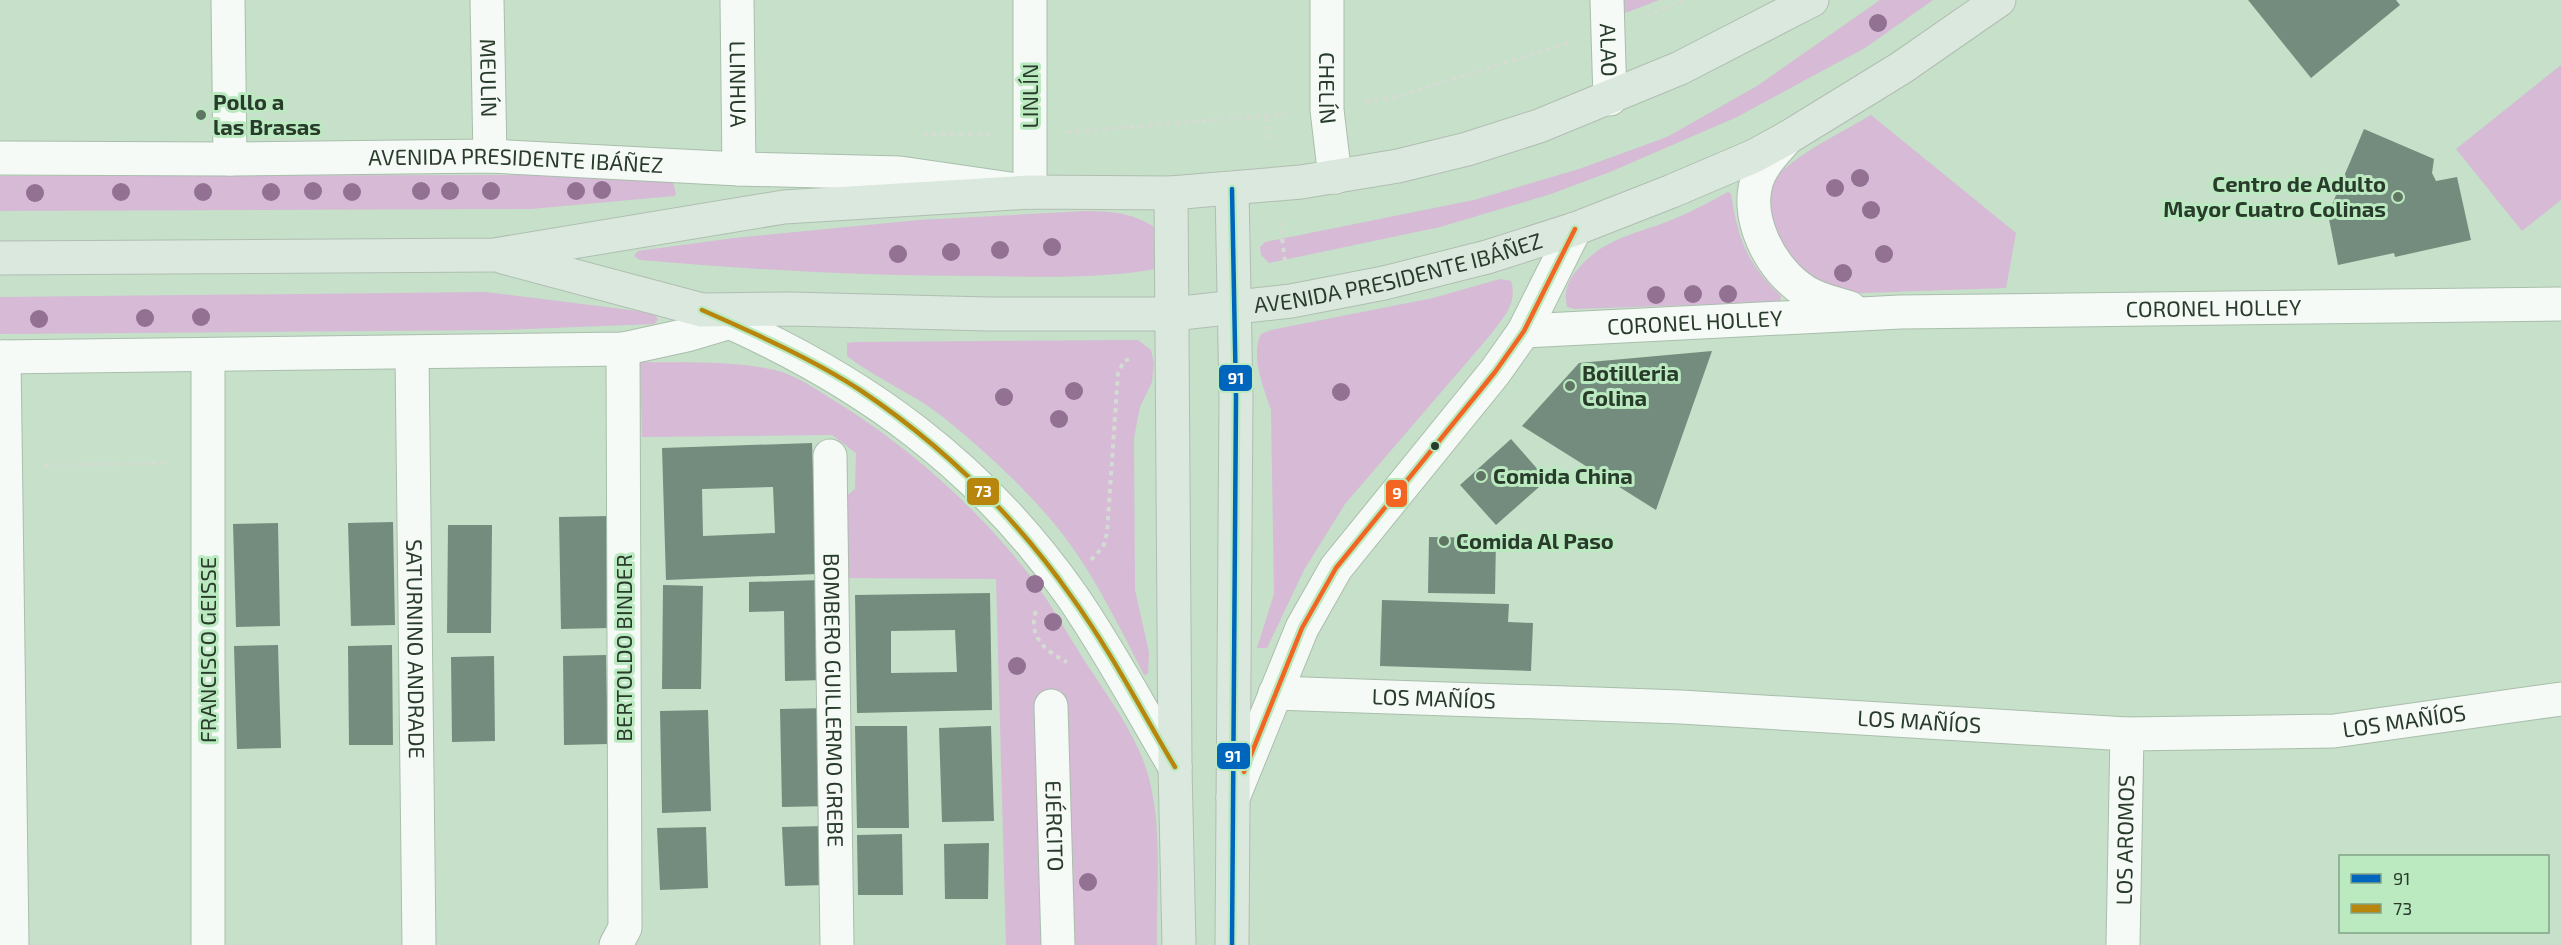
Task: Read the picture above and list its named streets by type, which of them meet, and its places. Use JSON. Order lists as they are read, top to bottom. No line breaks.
{"streets":{"main road":["AVENIDA PRESIDENTE IBÁÑEZ"],"street":["ALAO","MEULÍN","LLINHUA","CHELÍN","LINLÍN","CORONEL HOLLEY","BERTOLDO BINDER","SATURNINO ANDRADE","FRANCISCO GEISSE","LOS MAÑÍOS","BOMBERO GUILLERMO GREBE","EJÉRCITO","LOS AROMOS"]},"crossings":[["ALAO","AVENIDA PRESIDENTE IBÁÑEZ"],["MEULÍN","AVENIDA PRESIDENTE IBÁÑEZ"],["LLINHUA","AVENIDA PRESIDENTE IBÁÑEZ"],["CHELÍN","AVENIDA PRESIDENTE IBÁÑEZ"],["LINLÍN","AVENIDA PRESIDENTE IBÁÑEZ"],["AVENIDA PRESIDENTE IBÁÑEZ","CORONEL HOLLEY"],["AVENIDA PRESIDENTE IBÁÑEZ","BERTOLDO BINDER"],["AVENIDA PRESIDENTE IBÁÑEZ","SATURNINO ANDRADE"],["AVENIDA PRESIDENTE IBÁÑEZ","FRANCISCO GEISSE"],["LOS MAÑÍOS","LOS AROMOS"]],"places":["Pollo a las Brasas","Centro de Adulto Mayor Cuatro Colinas","Botilleria Colina","Comida China","Comida Al Paso"],"lines":["transit line 91","transit line 9","transit line 73"],"legend":["91","73"]}
